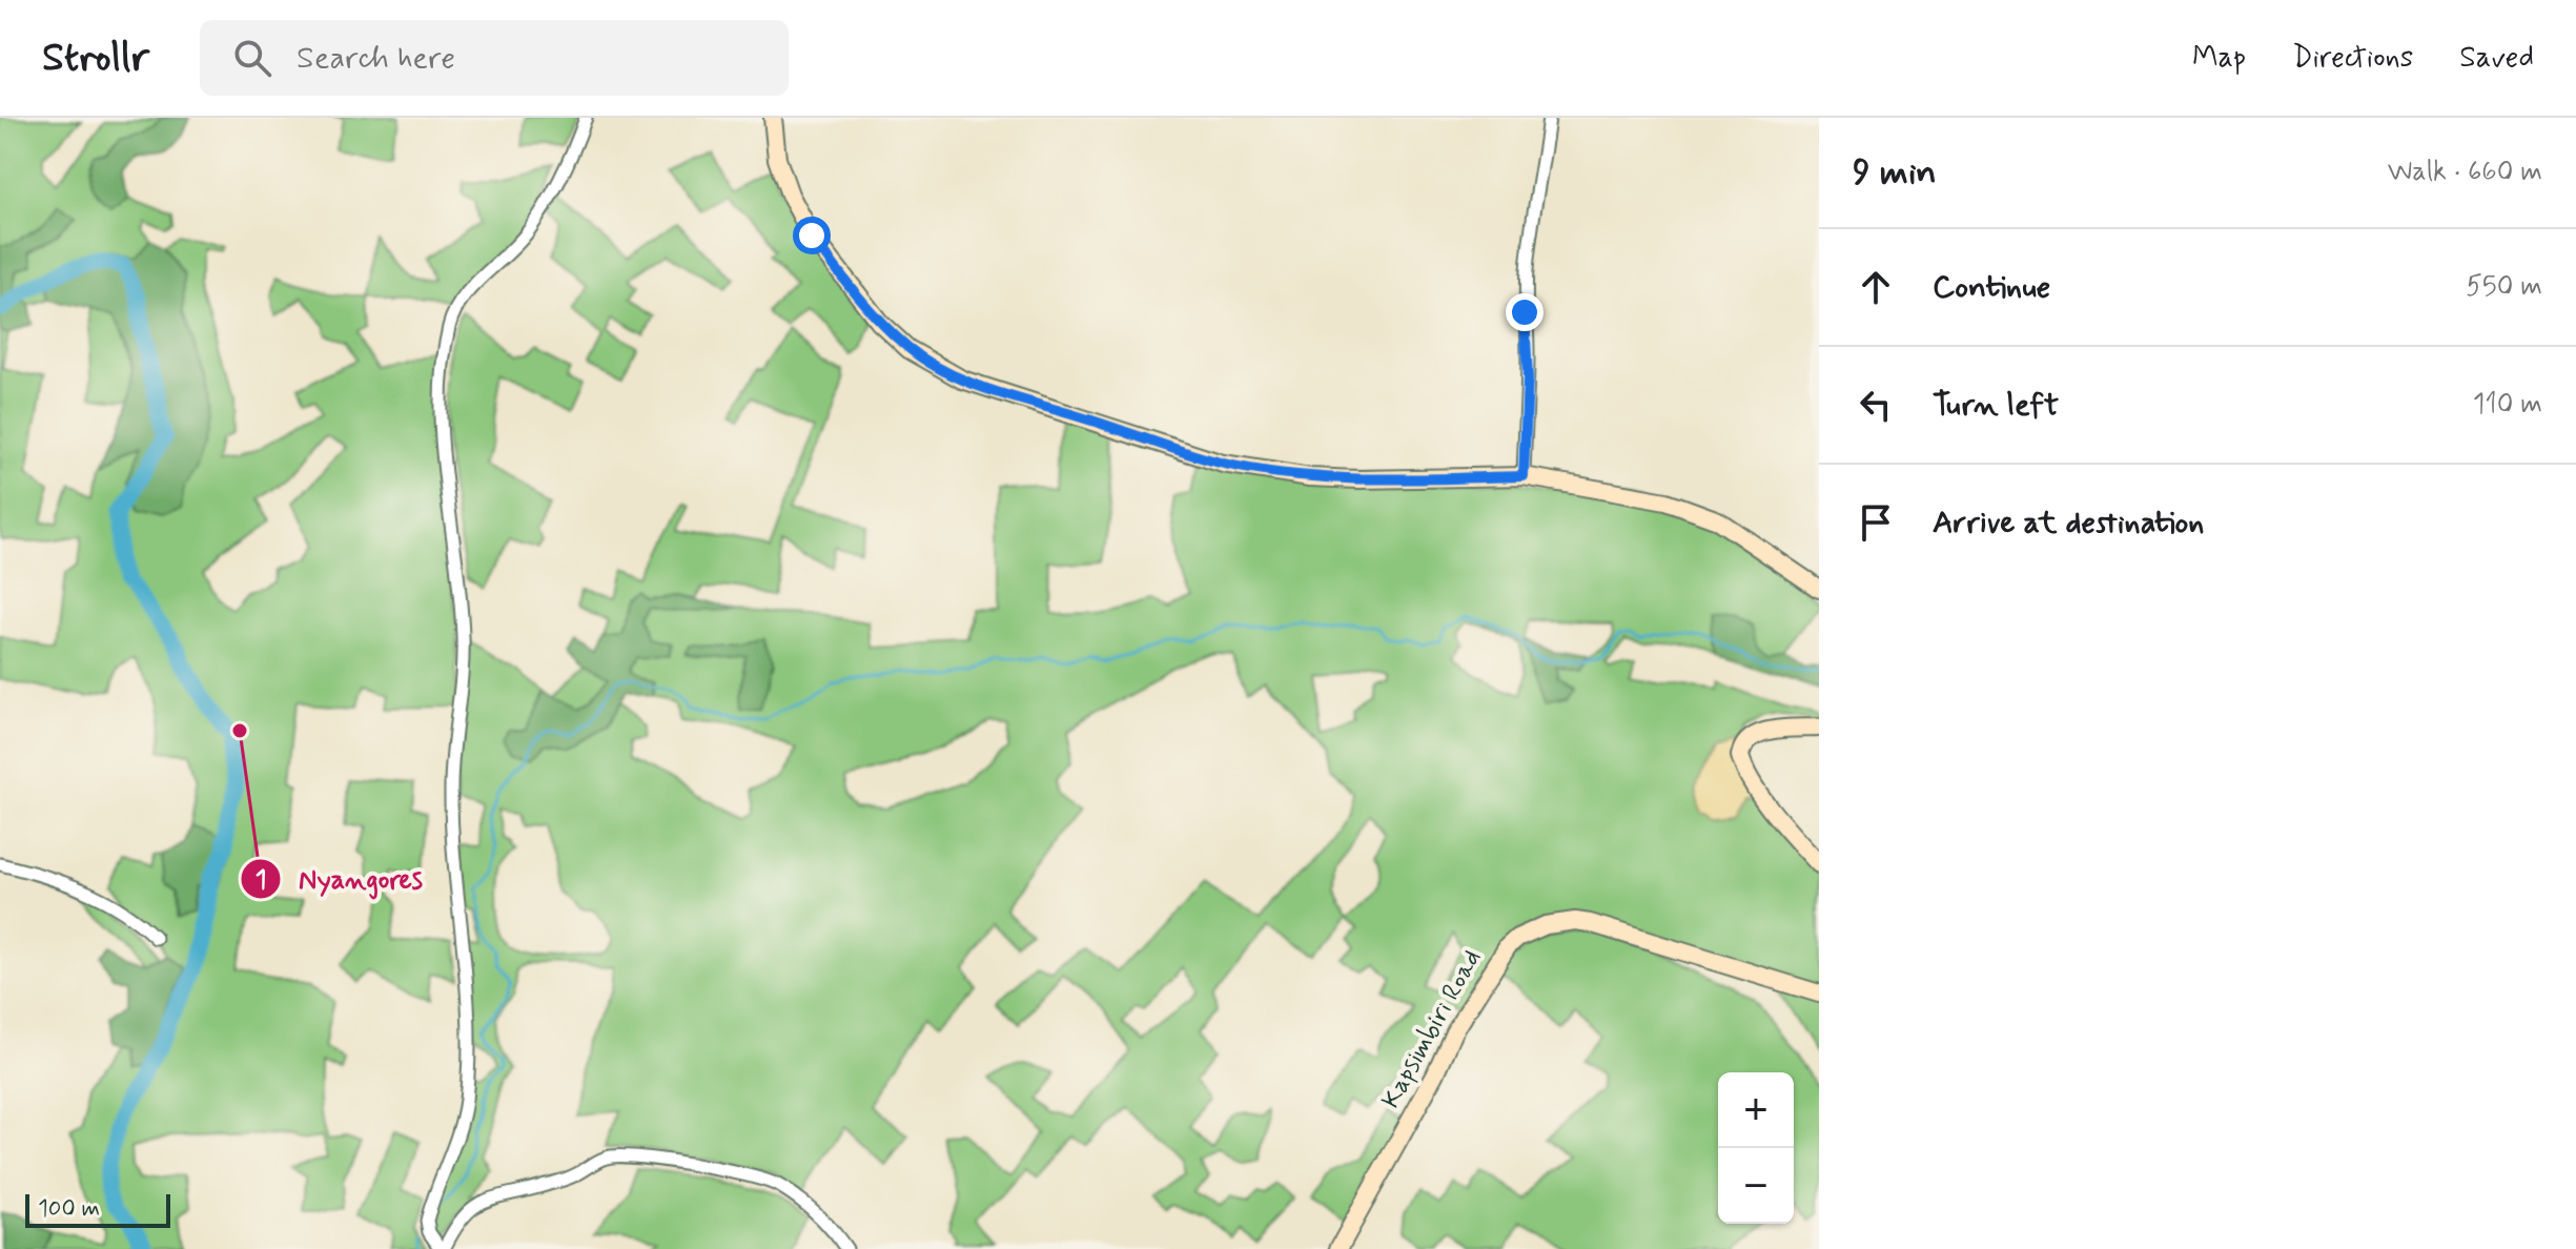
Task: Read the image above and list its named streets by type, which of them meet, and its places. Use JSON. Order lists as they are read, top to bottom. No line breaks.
{"streets":{"street":["Kapsimbiri Road"]},"places":["Nyangores"],"scale_bar":"100 m","page":{"header":"Strollr","search":"Search here","nav":["Map","Directions","Saved"],"heading":["9 min","Walk · 660 m"],"list":[["Continue","550 m"],["Turn left","110 m"],"Arrive at destination"],"map_buttons":["+","−"],"scale":"100 m"}}
